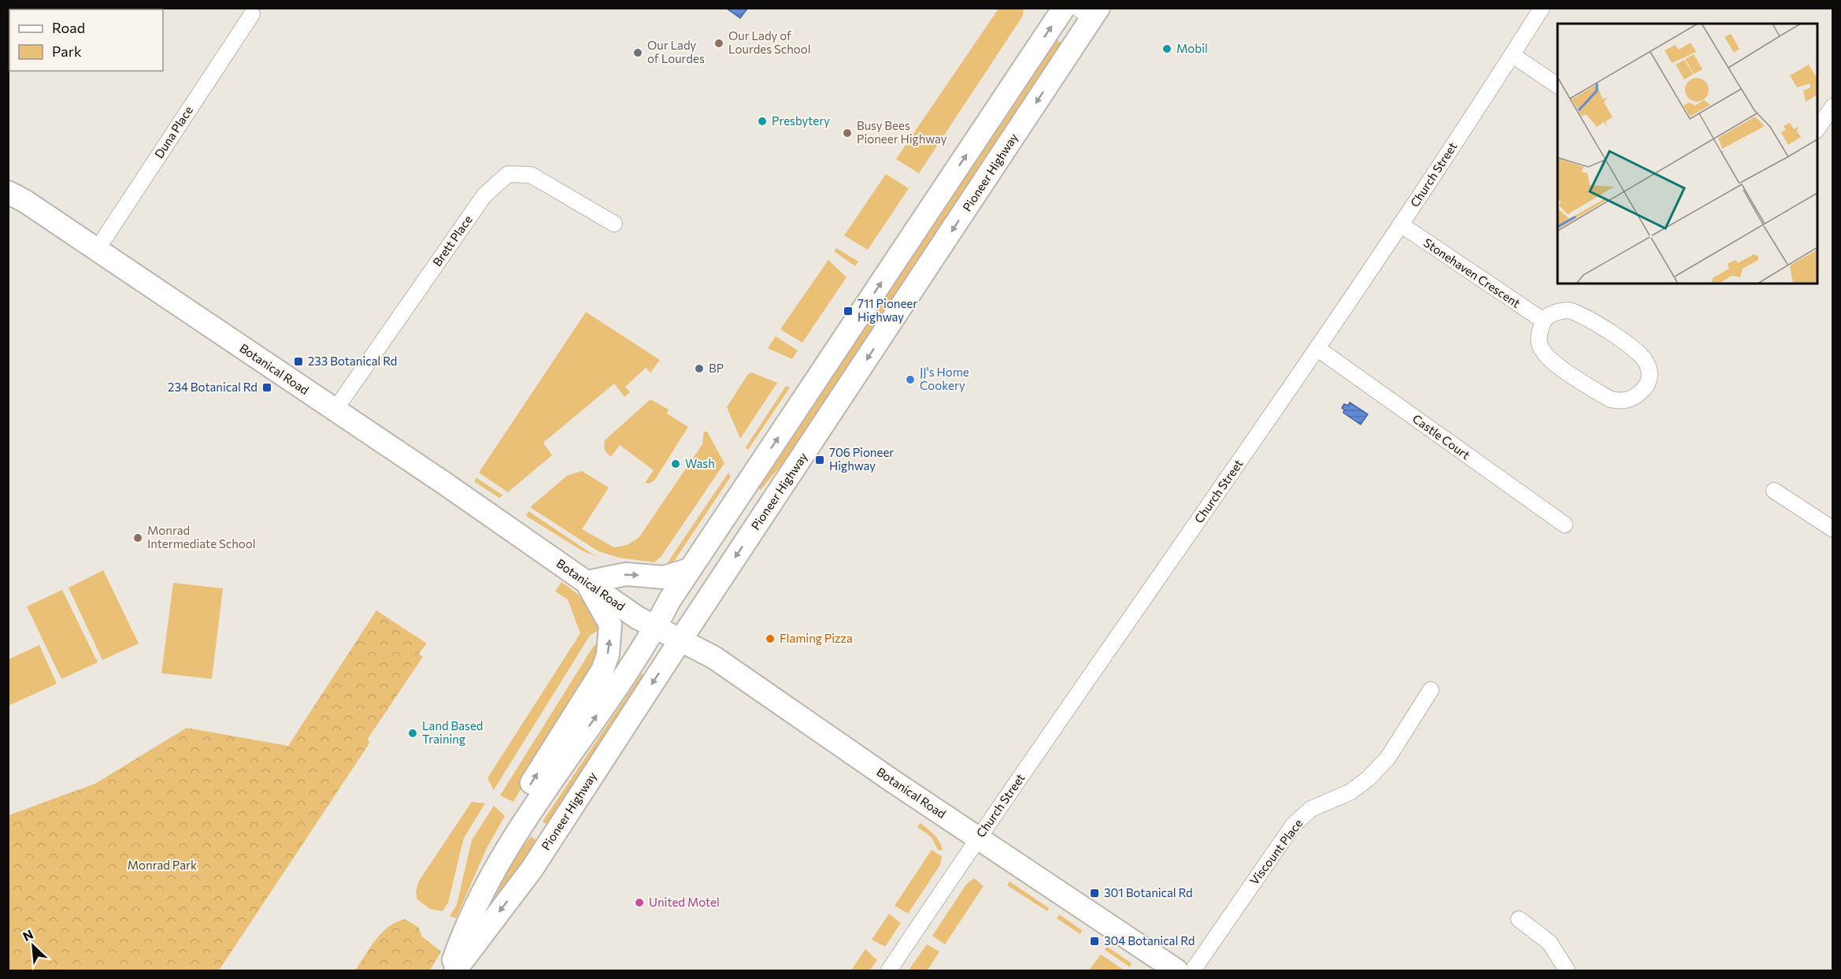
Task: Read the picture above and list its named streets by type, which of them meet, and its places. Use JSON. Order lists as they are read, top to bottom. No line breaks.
{"streets":{"main road":["Pioneer Highway","Botanical Road"],"street":["Duna Place","Church Street","Brett Place","Stonehaven Crescent","Castle Court","Viscount Place"]},"crossings":[["Duna Place","Botanical Road"],["Pioneer Highway","Botanical Road"],["Church Street","Stonehaven Crescent"],["Church Street","Botanical Road"],["Church Street","Castle Court"],["Brett Place","Botanical Road"]],"parks":["Monrad Park"],"places":{"other":["Our Lady of Lourdes School","Mobil","Our Lady of Lourdes","Presbytery","Busy Bees Pioneer Highway","BP","JJ's Home Cookery","Wash","Monrad Intermediate School","Flaming Pizza","Land Based Training","United Motel"],"transit":["711 Pioneer Highway","233 Botanical Rd","234 Botanical Rd","706 Pioneer Highway","301 Botanical Rd","304 Botanical Rd"]},"legend":["Road","Park"],"north":"top left"}
